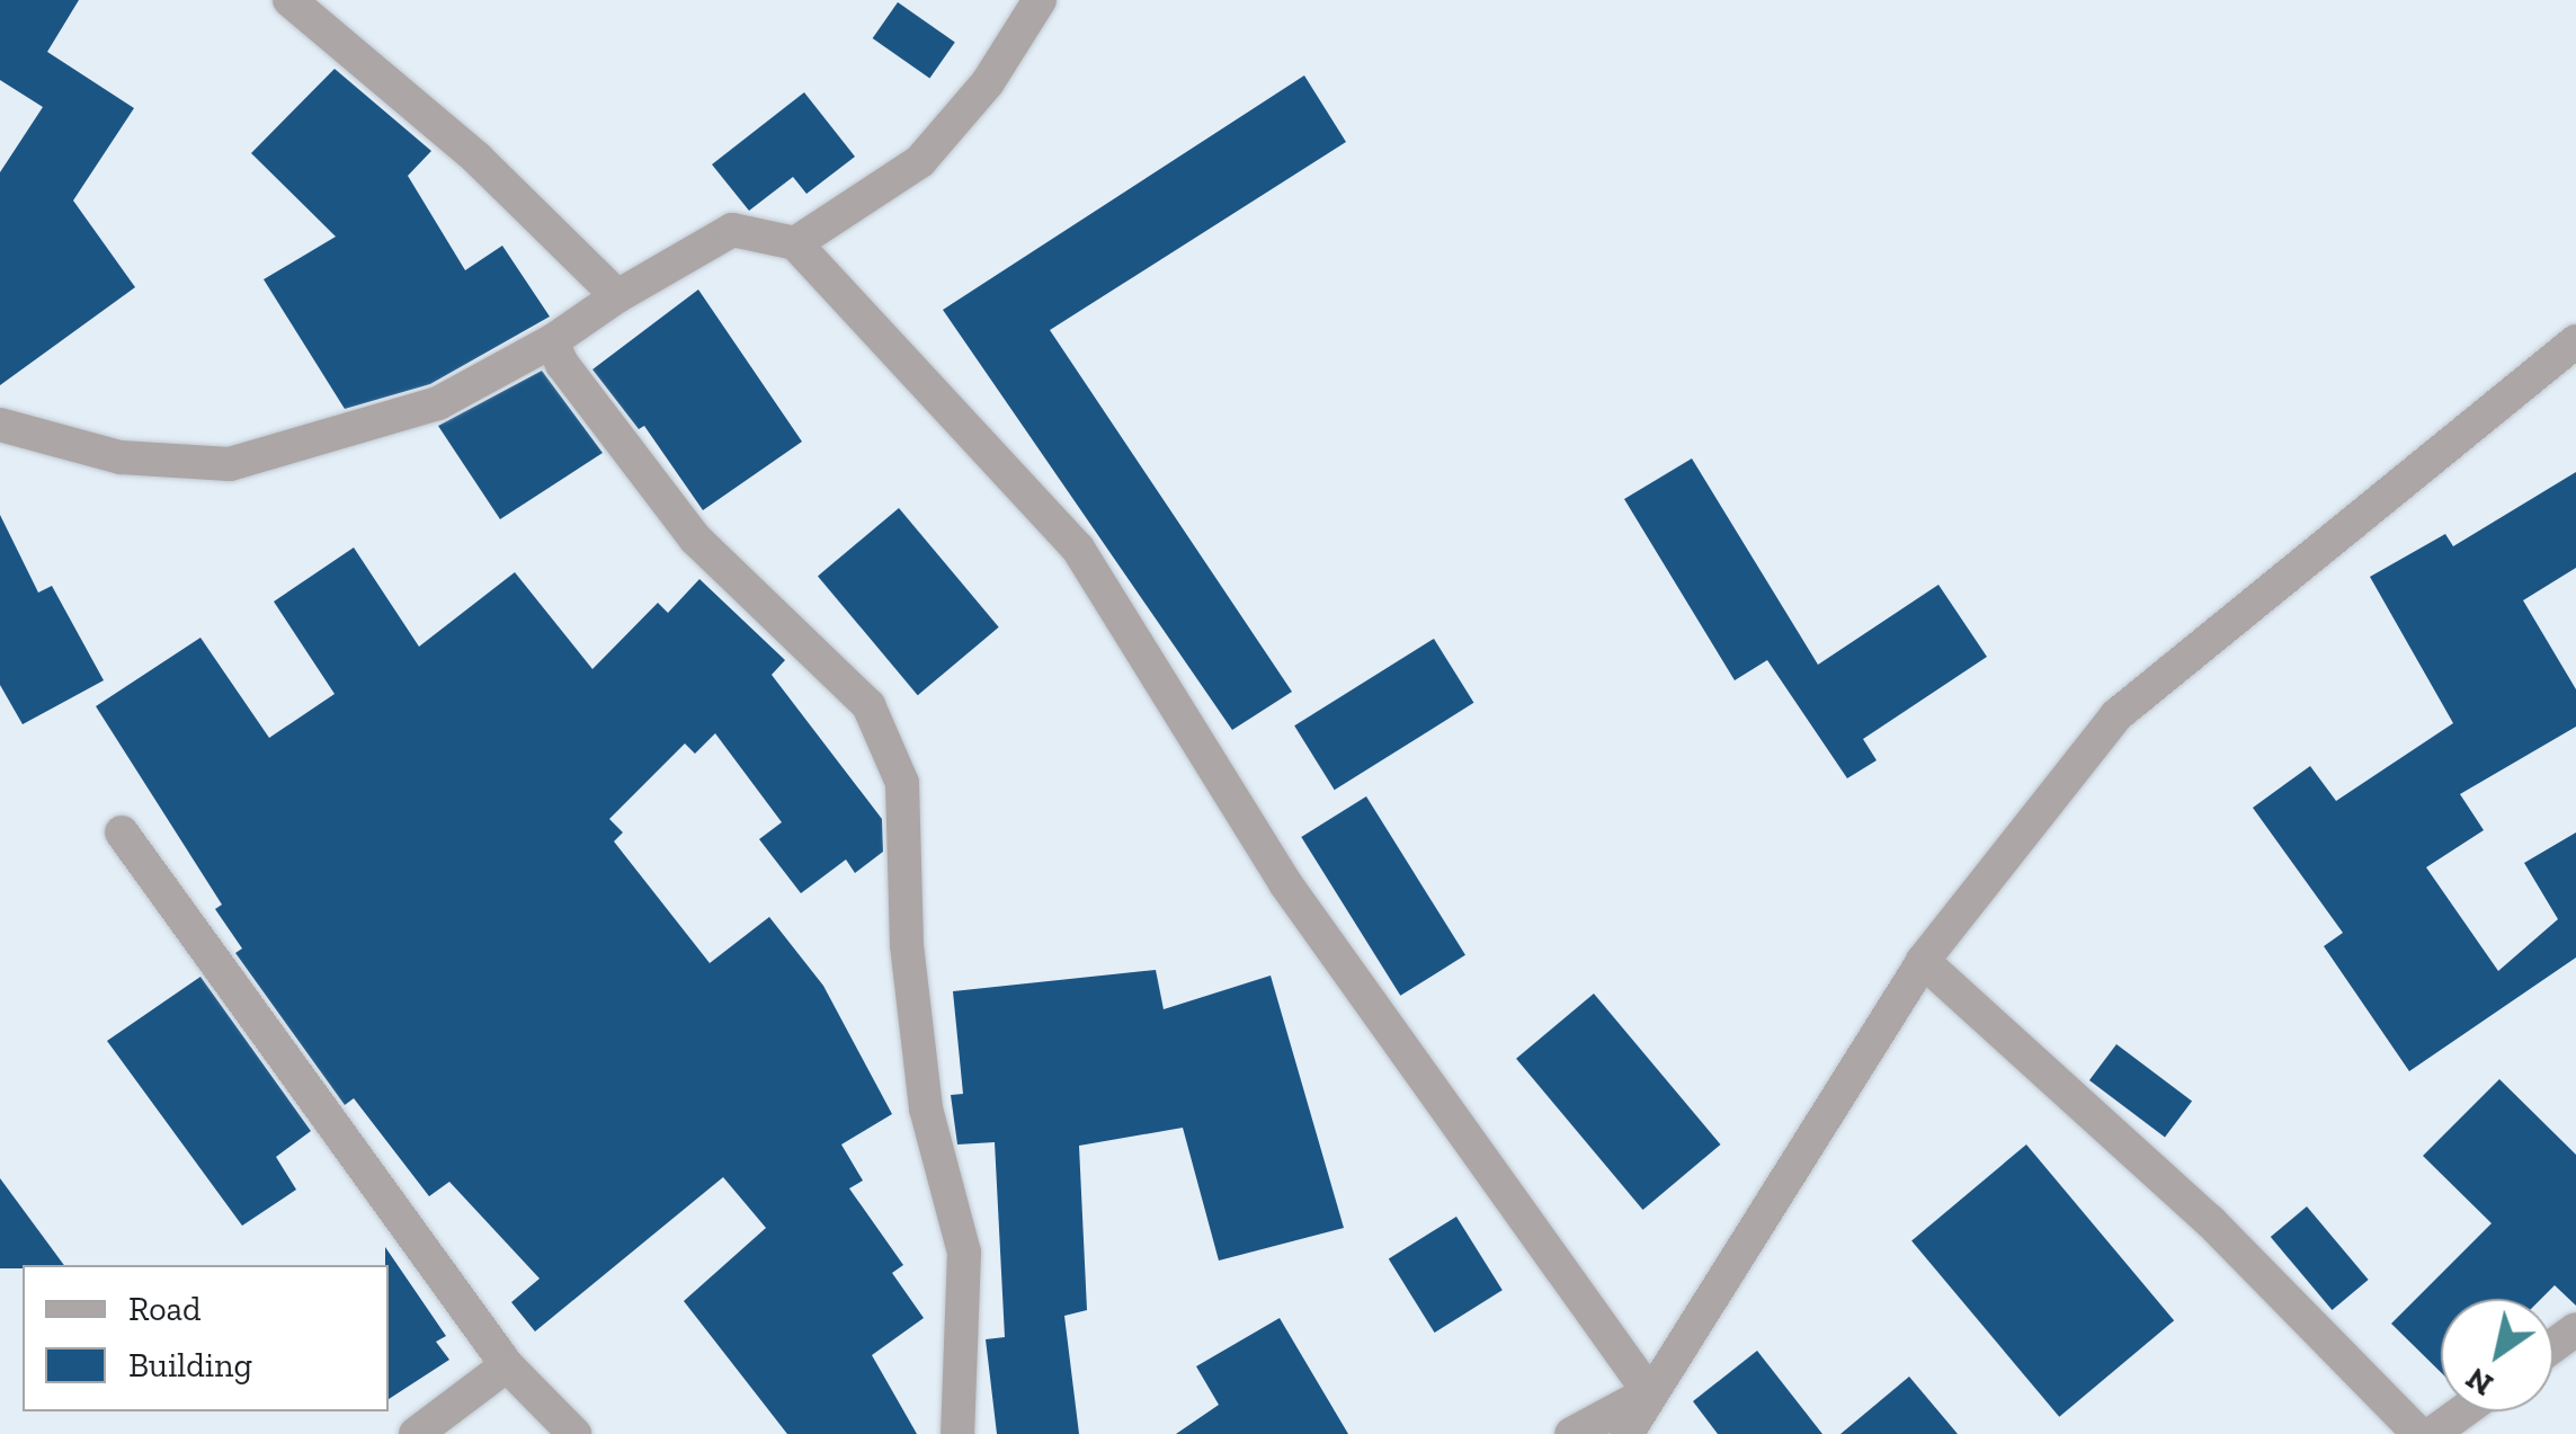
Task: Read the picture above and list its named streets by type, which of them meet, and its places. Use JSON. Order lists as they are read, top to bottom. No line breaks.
{"legend":["Road","Building"],"north":"bottom left"}
